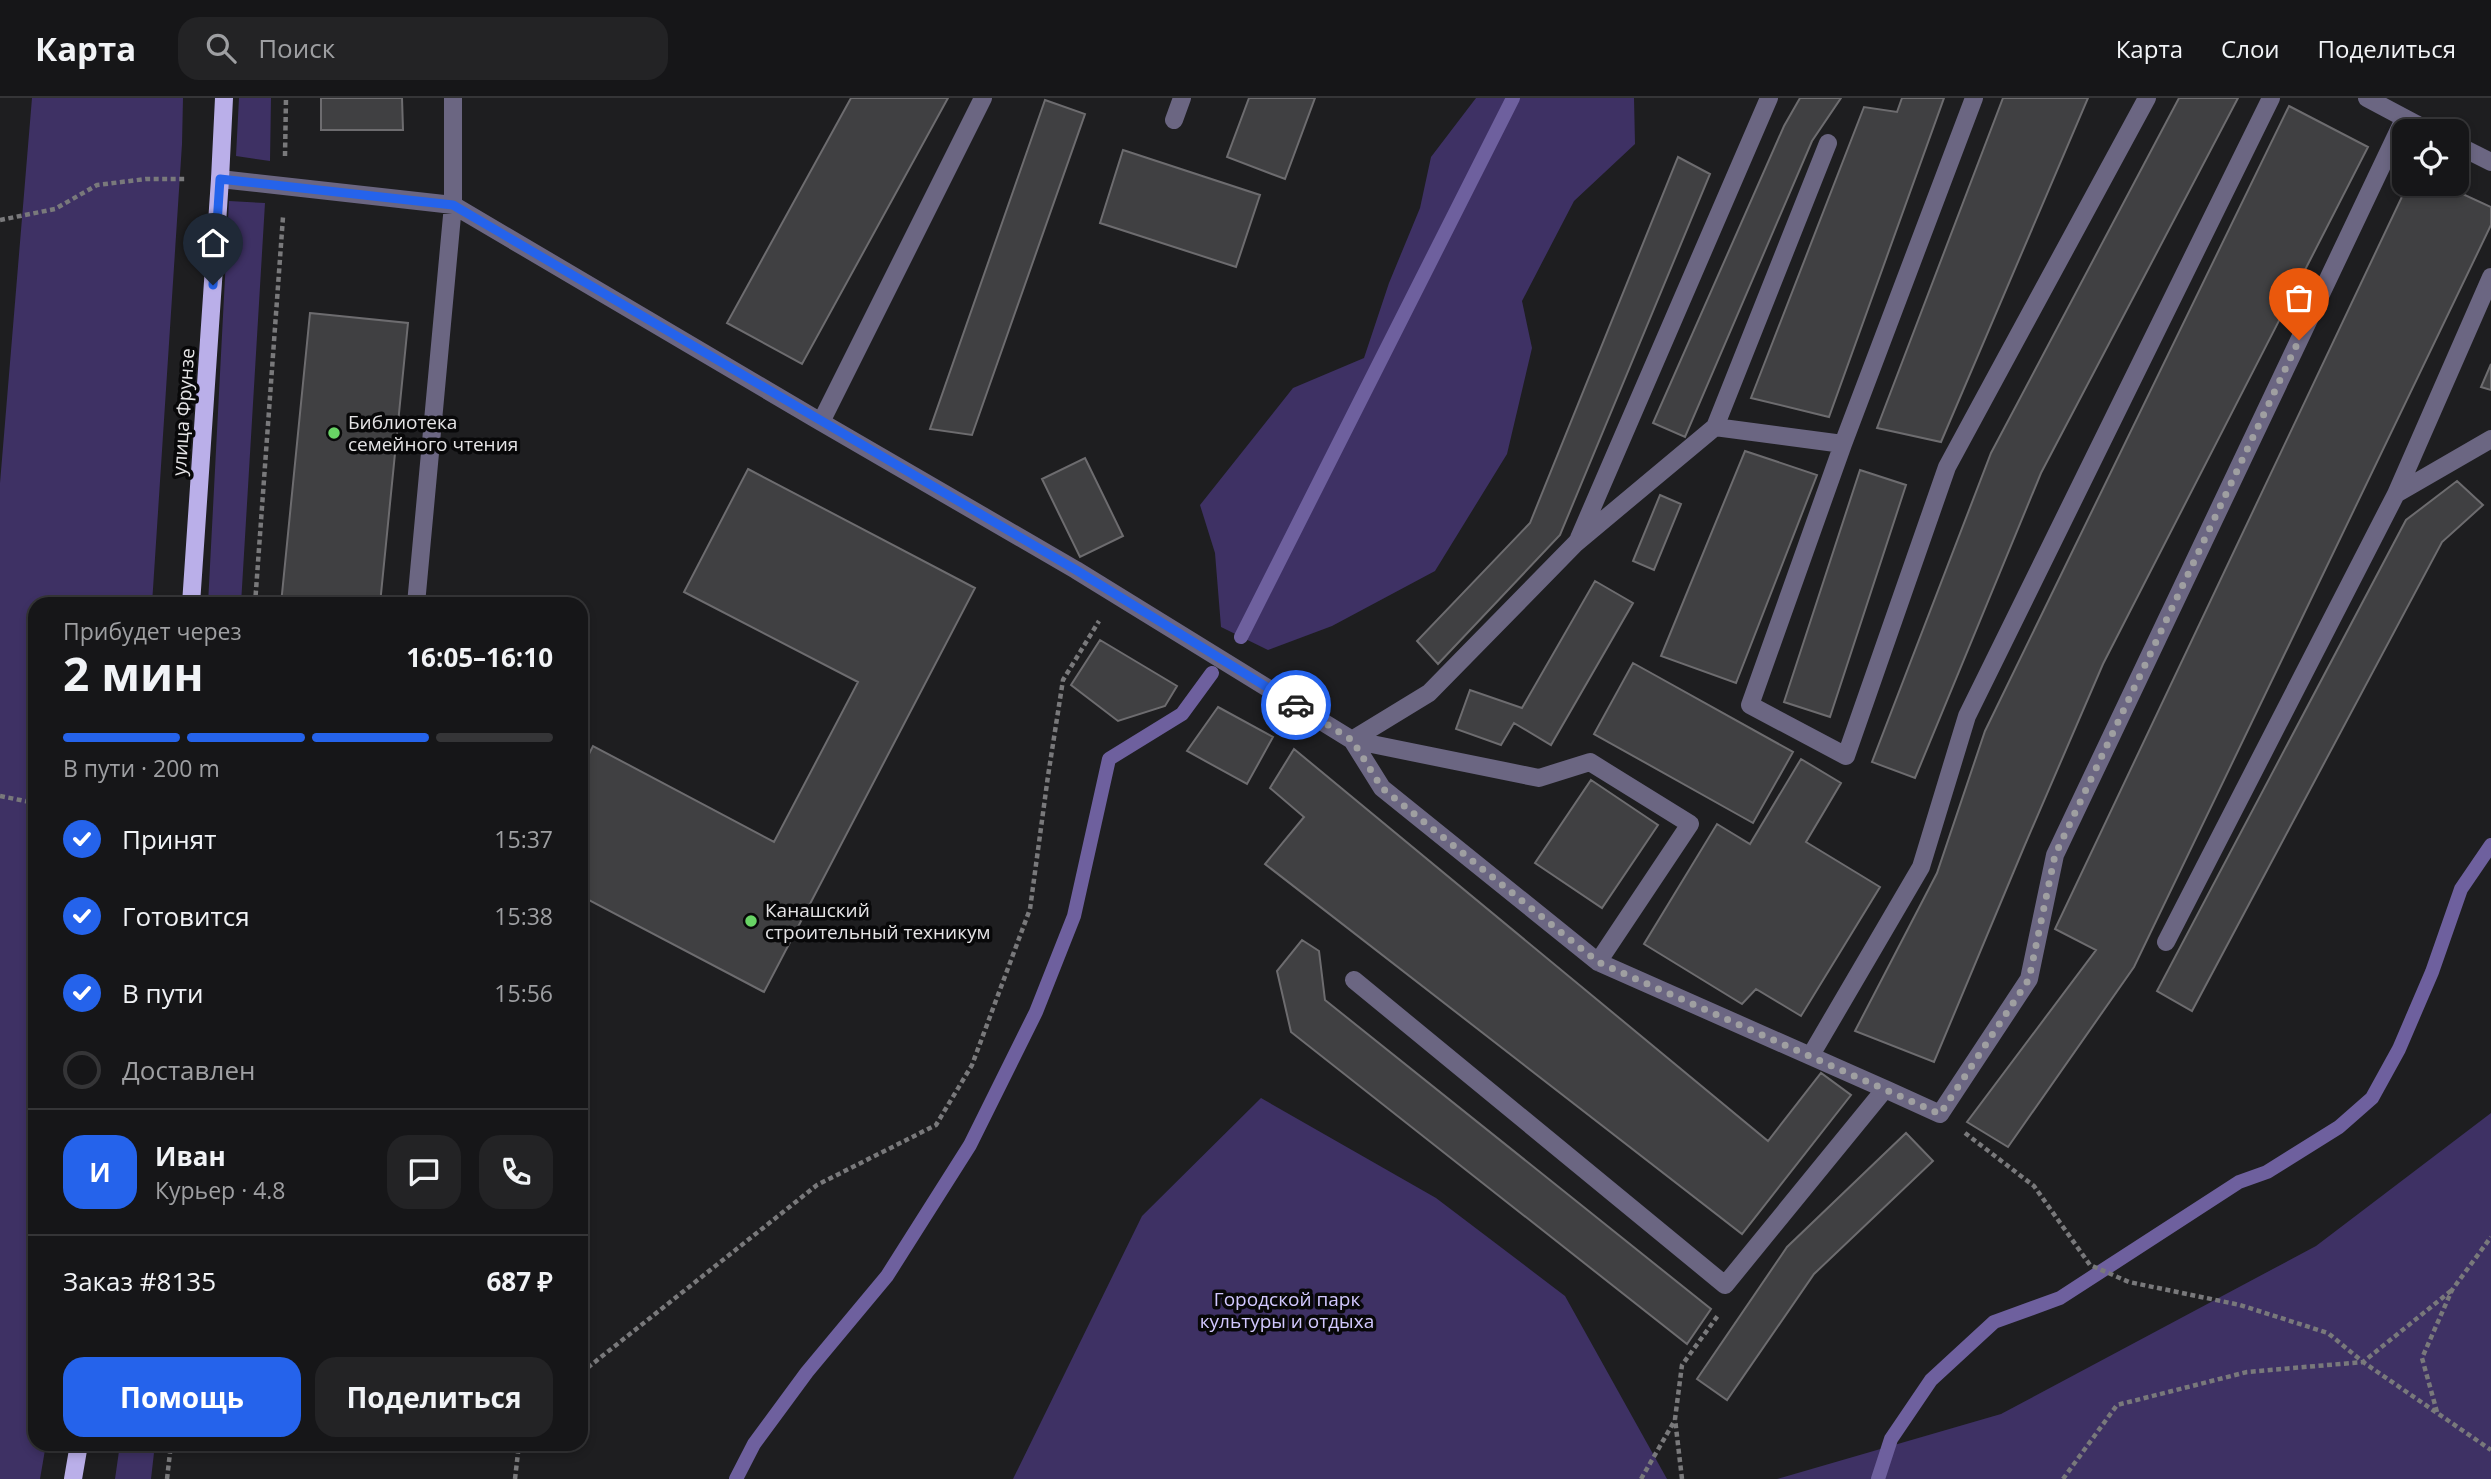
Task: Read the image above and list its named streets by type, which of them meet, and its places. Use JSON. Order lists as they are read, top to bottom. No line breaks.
{"streets":{"main road":["улица Фрунзе"]},"parks":["Городской парк культуры и отдыха"],"places":["Библиотека семейного чтения","Канашский строительный техникум"],"page":{"header":"Карта","search":"Поиск","nav":["Карта","Слои","Поделиться"],"heading":["2 мин","Прибудет через","16:05–16:10"],"panel":["Иван","Курьер · 4.8","Заказ #8135","687 ₽"],"bar":"В пути · 200 m","list":[["Принят","15:37"],["Готовится","15:38"],["В пути","15:56"],"Доставлен"],"round":"И","buttons":["Помощь","Поделиться"]}}
